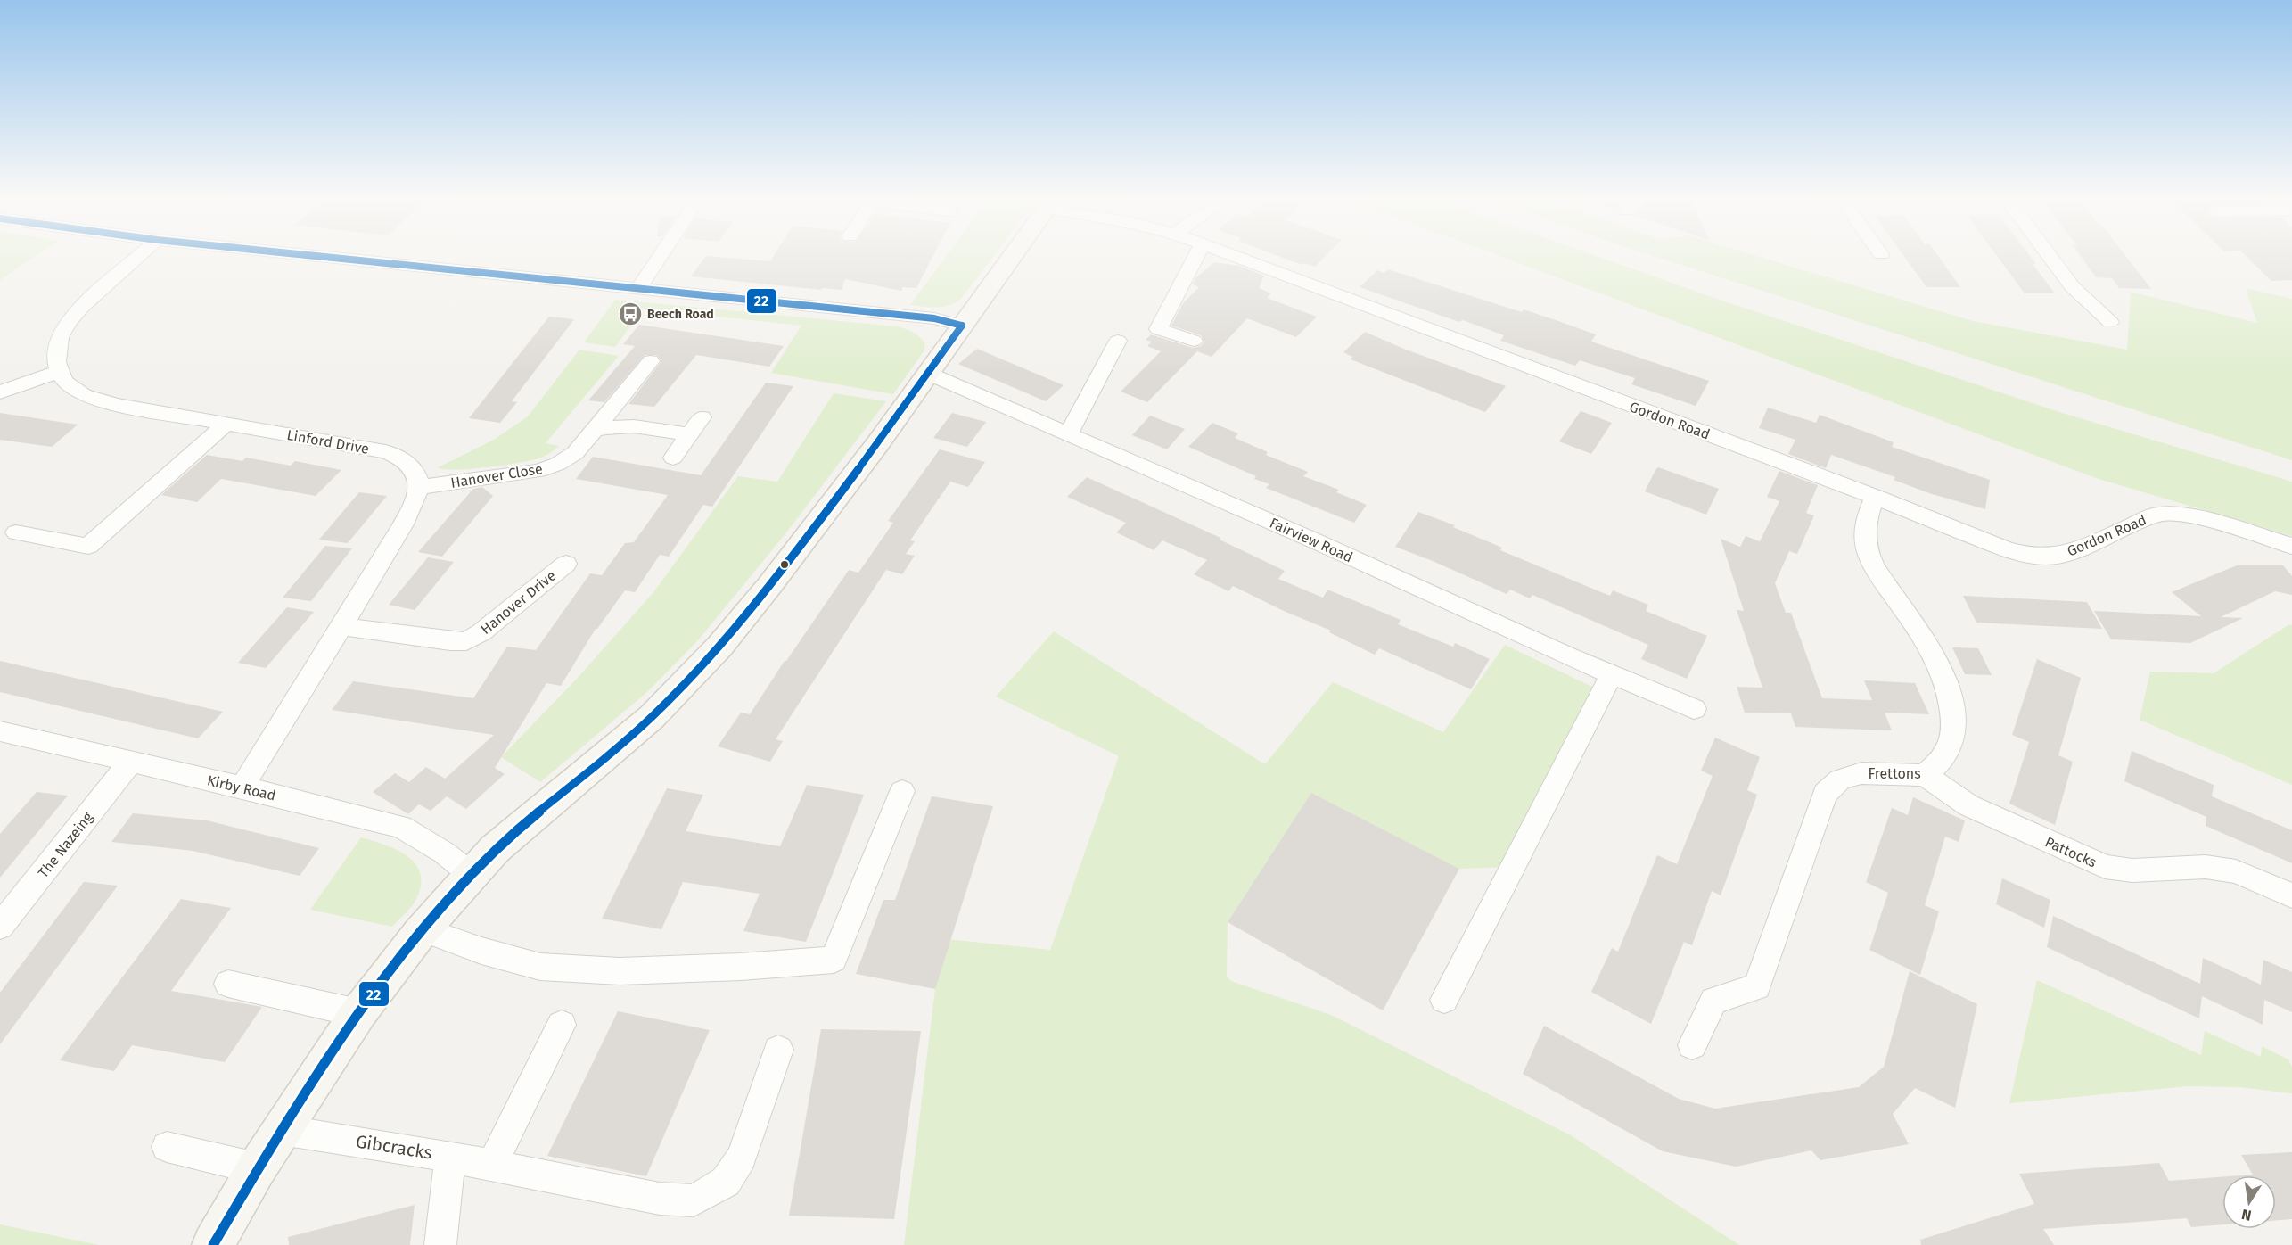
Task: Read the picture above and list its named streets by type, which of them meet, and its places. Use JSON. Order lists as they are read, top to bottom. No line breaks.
{"streets":{"street":["Gordon Road","Linford Drive","Hanover Close","Fairview Road","Hanover Drive","Frettons","Kirby Road","The Nazeing","Pattocks","Gibcracks"]},"crossings":[["Gordon Road","Frettons"],["Linford Drive","Hanover Close"],["Frettons","Pattocks"],["Kirby Road","The Nazeing"]],"places":{"bus stop":["Beech Road"]},"lines":["transit line 22"],"north":"bottom"}
